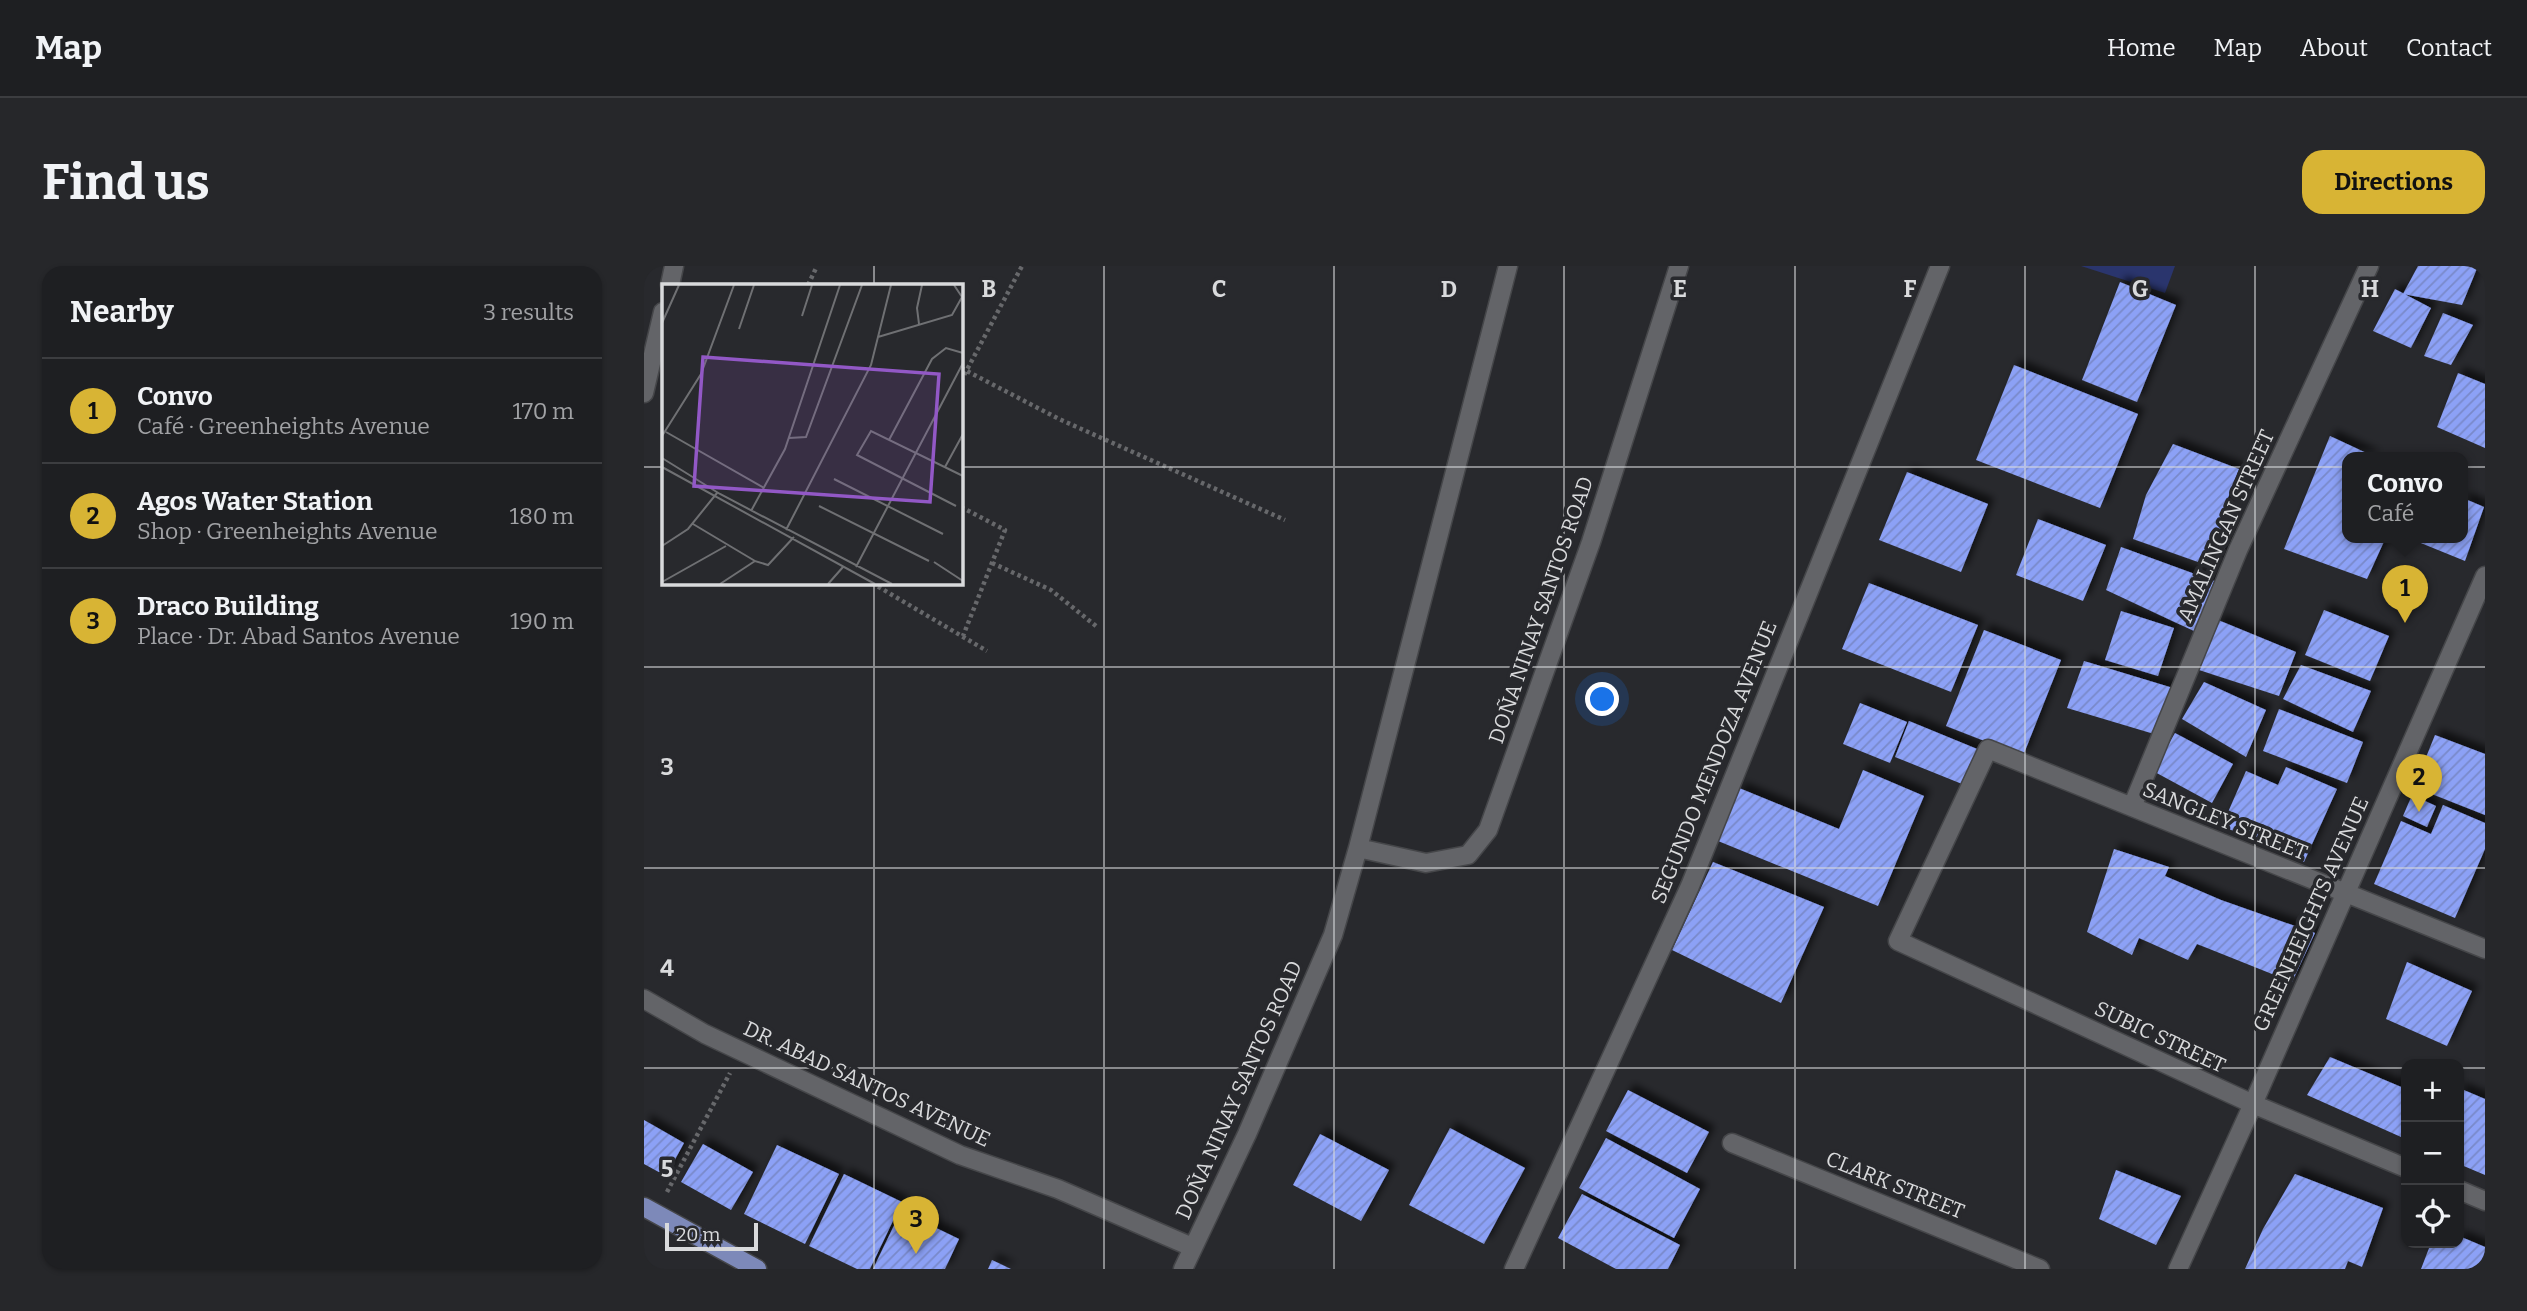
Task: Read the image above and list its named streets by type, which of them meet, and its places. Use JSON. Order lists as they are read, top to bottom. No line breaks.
{"streets":{"street":["AMALINGAN STREET","DOÑA NINAY SANTOS ROAD","SEGUNDO MENDOZA AVENUE","SANGLEY STREET","GREENHEIGHTS AVENUE","SUBIC STREET","DR. ABAD SANTOS AVENUE","CLARK STREET"]},"crossings":[["AMALINGAN STREET","SANGLEY STREET"],["DOÑA NINAY SANTOS ROAD","DR. ABAD SANTOS AVENUE"],["SANGLEY STREET","GREENHEIGHTS AVENUE"],["SANGLEY STREET","SUBIC STREET"],["GREENHEIGHTS AVENUE","SUBIC STREET"]],"scale_bar":"20 m","page":{"header":"Map","nav":["Home","Map","About","Contact"],"buttons":"Directions","title":"Find us","heading":["Nearby","3 results"],"list":[{"mark":"1","name":"Convo","note":"Café · Greenheights Avenue","value":"170 m"},{"mark":"2","name":"Agos Water Station","note":"Shop · Greenheights Avenue","value":"180 m"},{"mark":"3","name":"Draco Building","note":"Place · Dr. Abad Santos Avenue","value":"190 m"}],"popup":["Convo","Café"],"pins":["1","2","3"],"map_buttons":["+","−"],"scale":"20 m"},"grid":{"columns":["B","C","D","E","F","G","H"],"rows":["3","4","5"]}}
